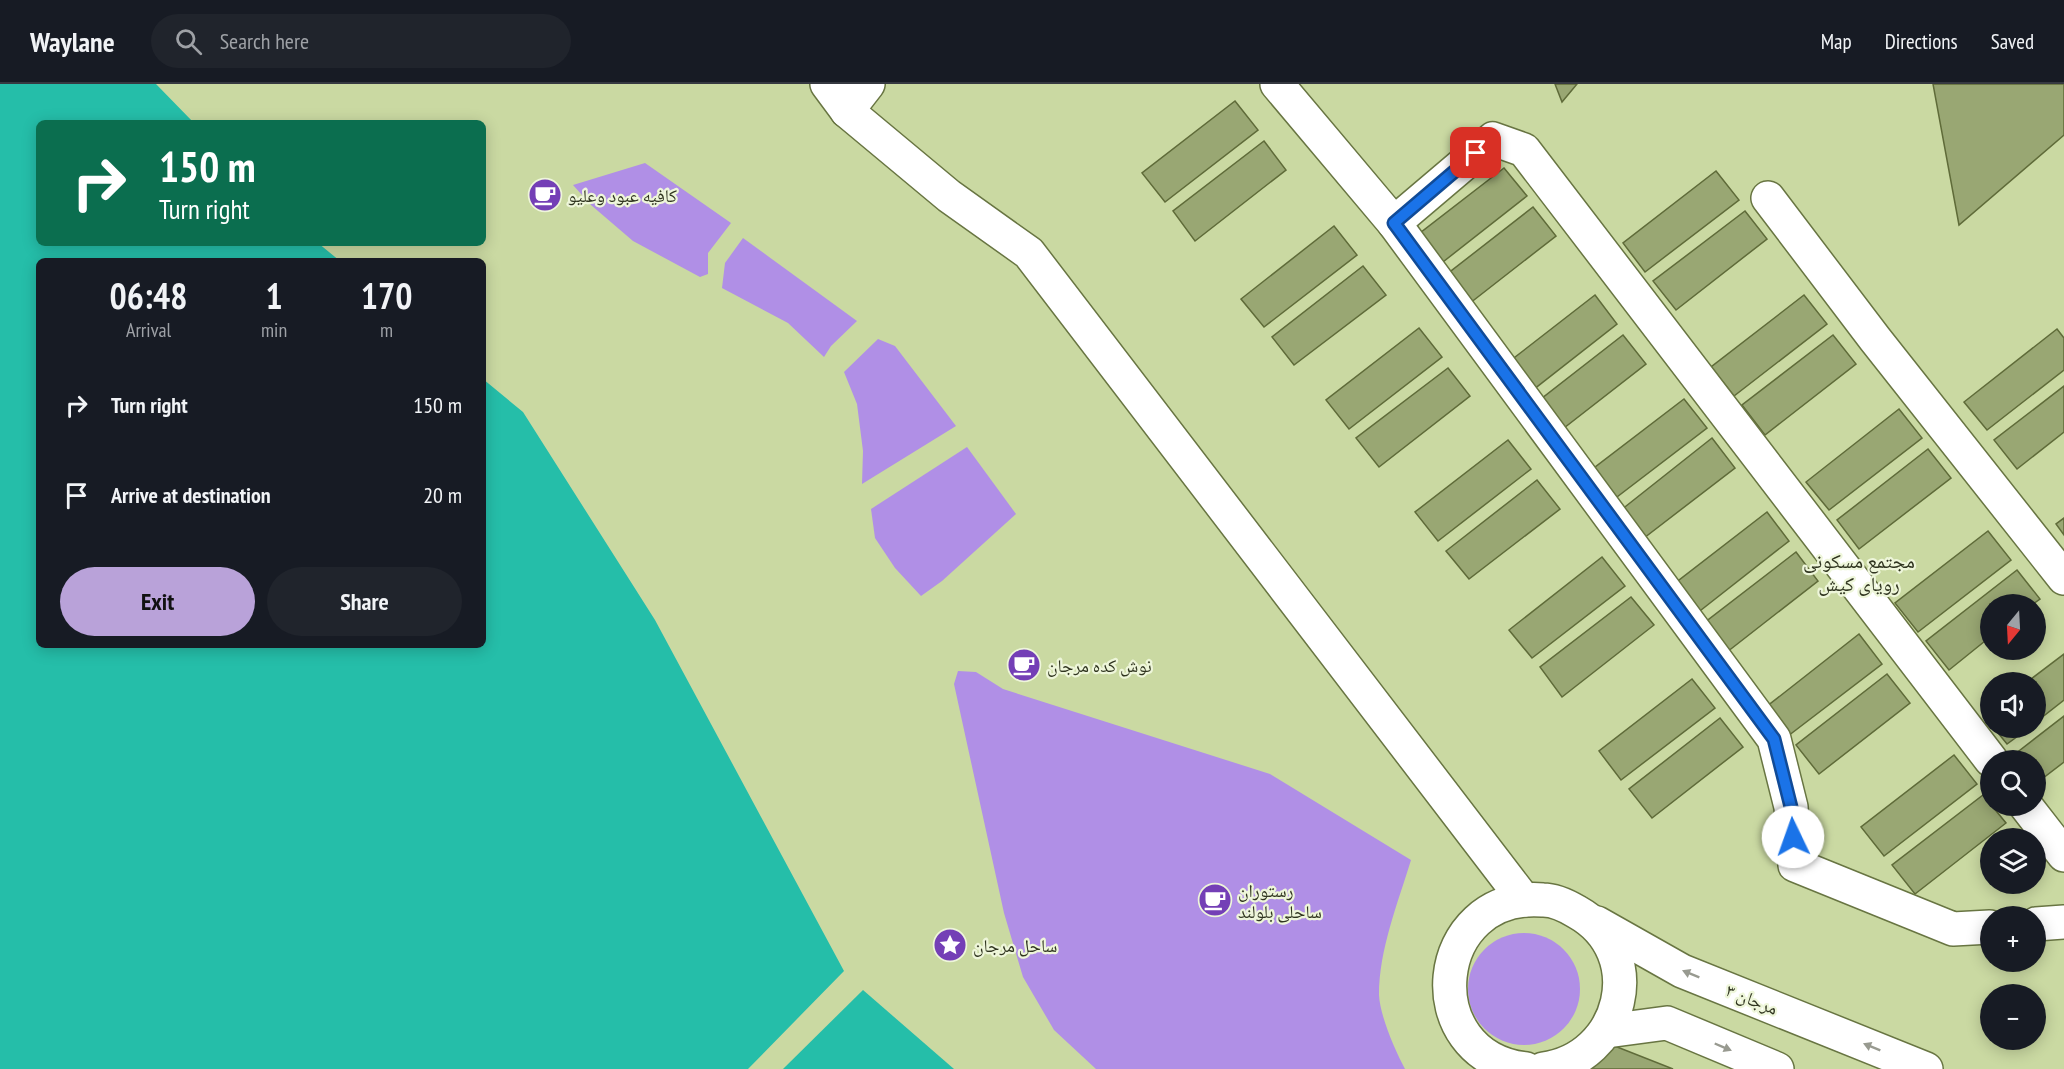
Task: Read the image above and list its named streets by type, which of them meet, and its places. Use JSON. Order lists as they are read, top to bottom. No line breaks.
{"streets":{"street":["مرجان ۳"]},"districts":["مجتمع مسکونی رویای کیش"],"places":{"cafe":["کافیه عبود وعلیو","نوش کده مرجان","رستوران ساحلی بلولند"],"place":["ساحل مرجان"]},"north":"bottom","page":{"header":"Waylane","search":"Search here","nav":["Map","Directions","Saved"],"turn":["150 m","Turn right"],"eta":["06:48","Arrival","1","min","170","m"],"list":[{"name":"Turn right","value":"150 m"},{"name":"Arrive at destination","value":"20 m"}],"buttons":["Exit","Share"],"map_buttons":["+","−"]}}
